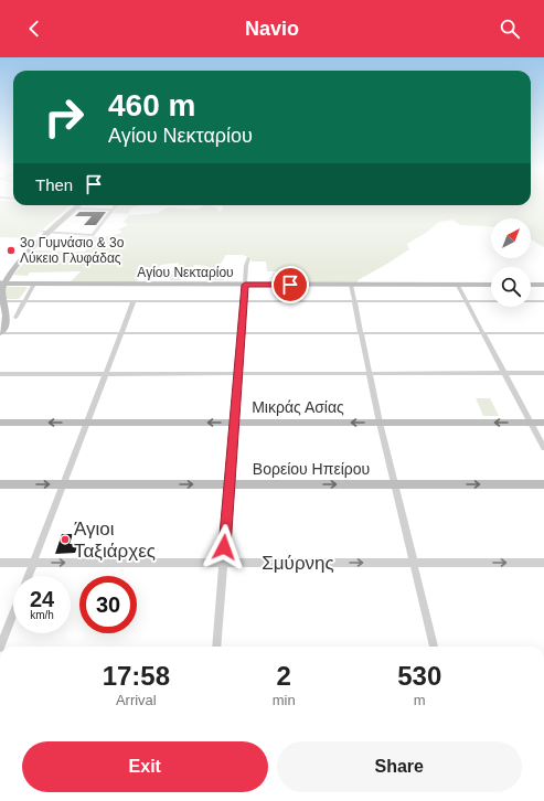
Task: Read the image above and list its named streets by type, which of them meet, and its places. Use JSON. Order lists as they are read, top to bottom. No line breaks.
{"streets":{"street":["Αγίου Νεκταρίου","Μικράς Ασίας","Βορείου Ηπείρου","Σμύρνης"]},"one_way":["Βορείου Ηπείρου","Σμύρνης"],"places":["3ο Γυμνάσιο & 3ο Λύκειο Γλυφάδας","Άγιοι Ταξιάρχες"],"north":"top right","page":{"header":"Navio","turn":["460 m","Αγίου Νεκταρίου"],"then":"Then","speed":"24 km/h","limit":"30","eta":["17:58","Arrival","2","min","530","m"],"buttons":["Exit","Share"]}}
